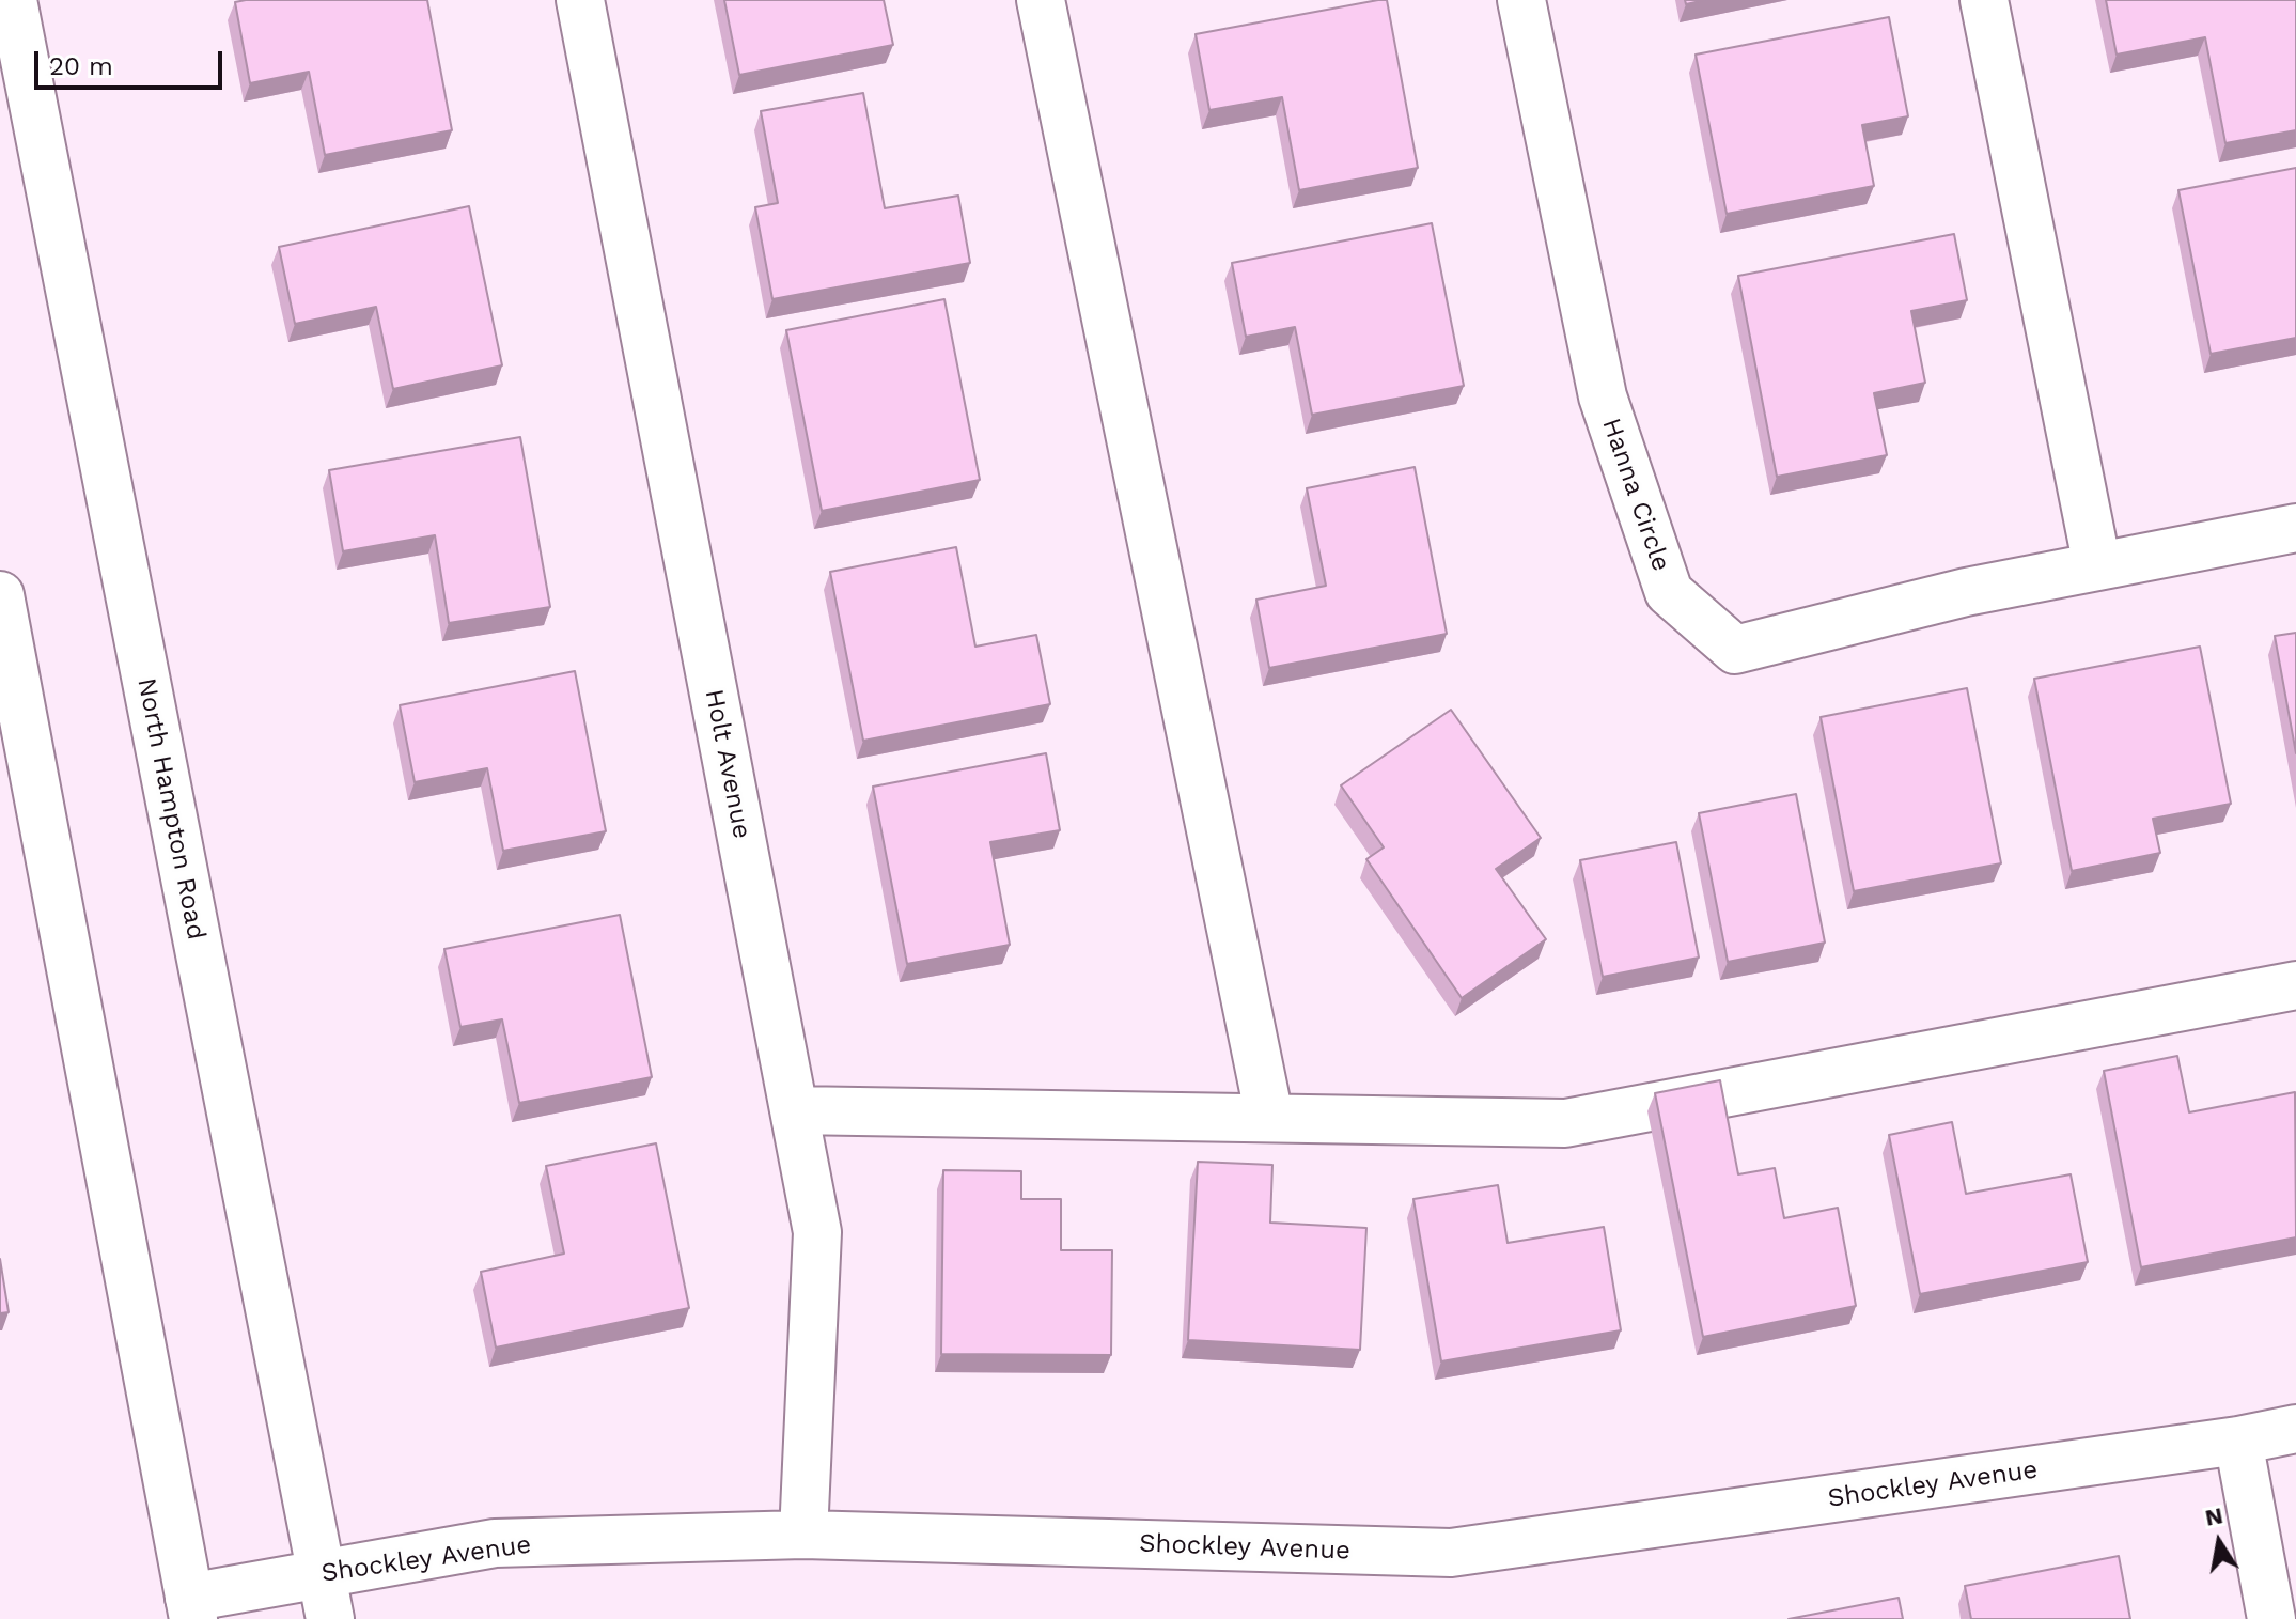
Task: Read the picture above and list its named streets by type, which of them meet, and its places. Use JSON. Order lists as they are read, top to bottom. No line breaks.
{"streets":{"street":["Hanna Circle","Holt Avenue","North Hampton Road","Shockley Avenue"]},"crossings":[["Holt Avenue","Shockley Avenue"],["North Hampton Road","Shockley Avenue"]],"scale_bar":"20 m","north":"top"}
